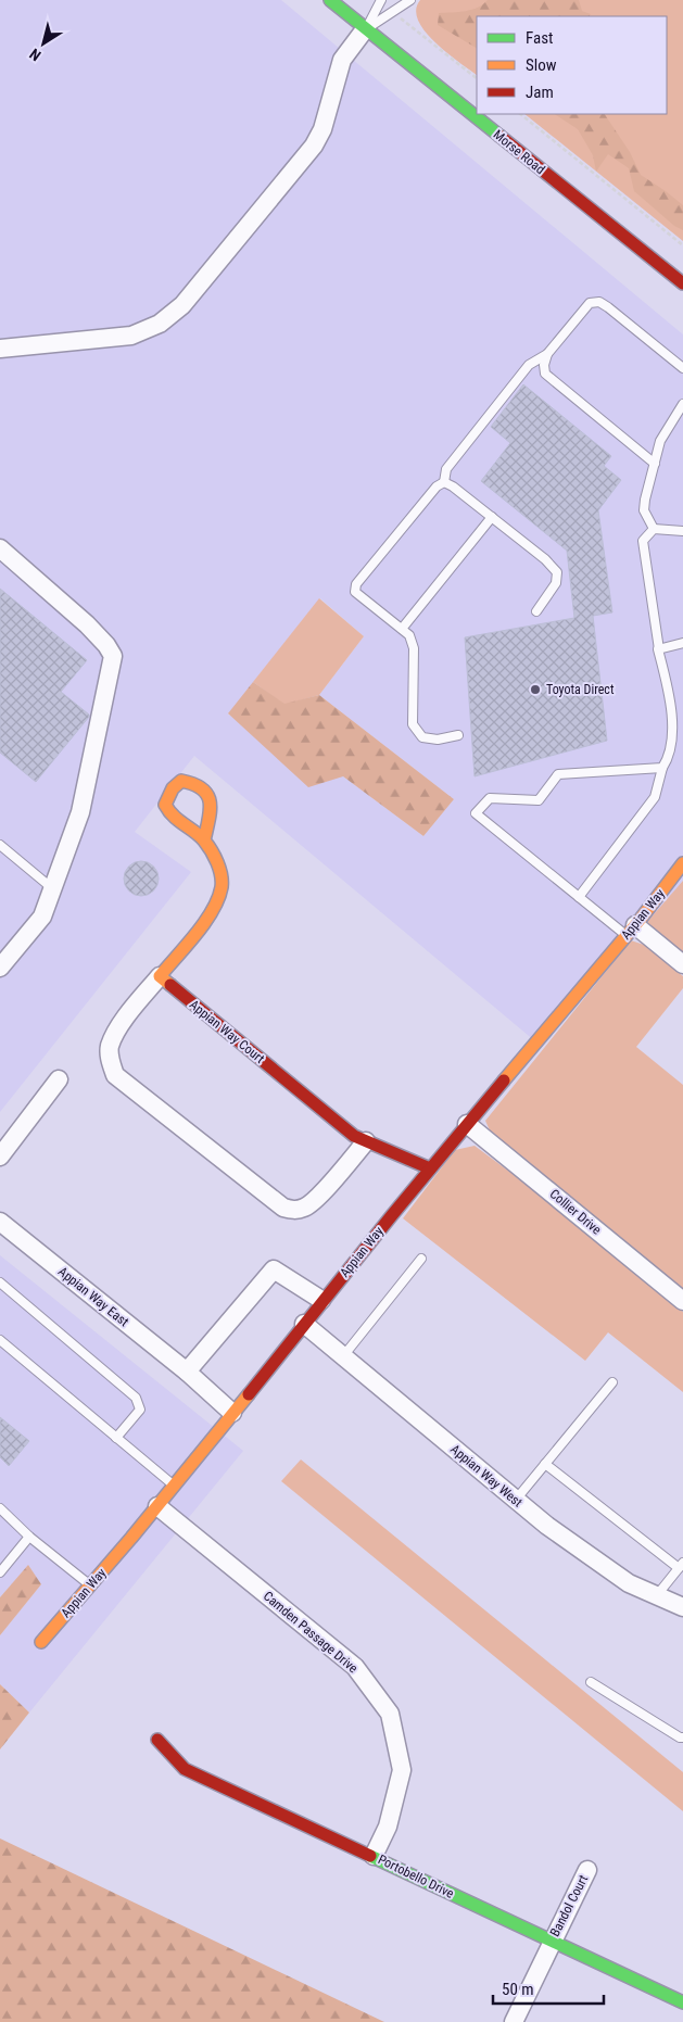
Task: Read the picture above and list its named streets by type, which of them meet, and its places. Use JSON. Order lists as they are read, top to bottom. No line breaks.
{"streets":{"street":["Morse Road","Appian Way","Appian Way Court","Collier Drive","Appian Way East","Appian Way West","Camden Passage Drive","Portobello Drive","Bandol Court"]},"crossings":[["Appian Way","Appian Way Court"],["Appian Way","Collier Drive"],["Appian Way","Appian Way East"],["Appian Way","Appian Way West"],["Appian Way","Camden Passage Drive"],["Camden Passage Drive","Portobello Drive"],["Portobello Drive","Bandol Court"]],"places":["Toyota Direct"],"legend":["Fast","Slow","Jam"],"scale_bar":"50 m","north":"bottom left"}
